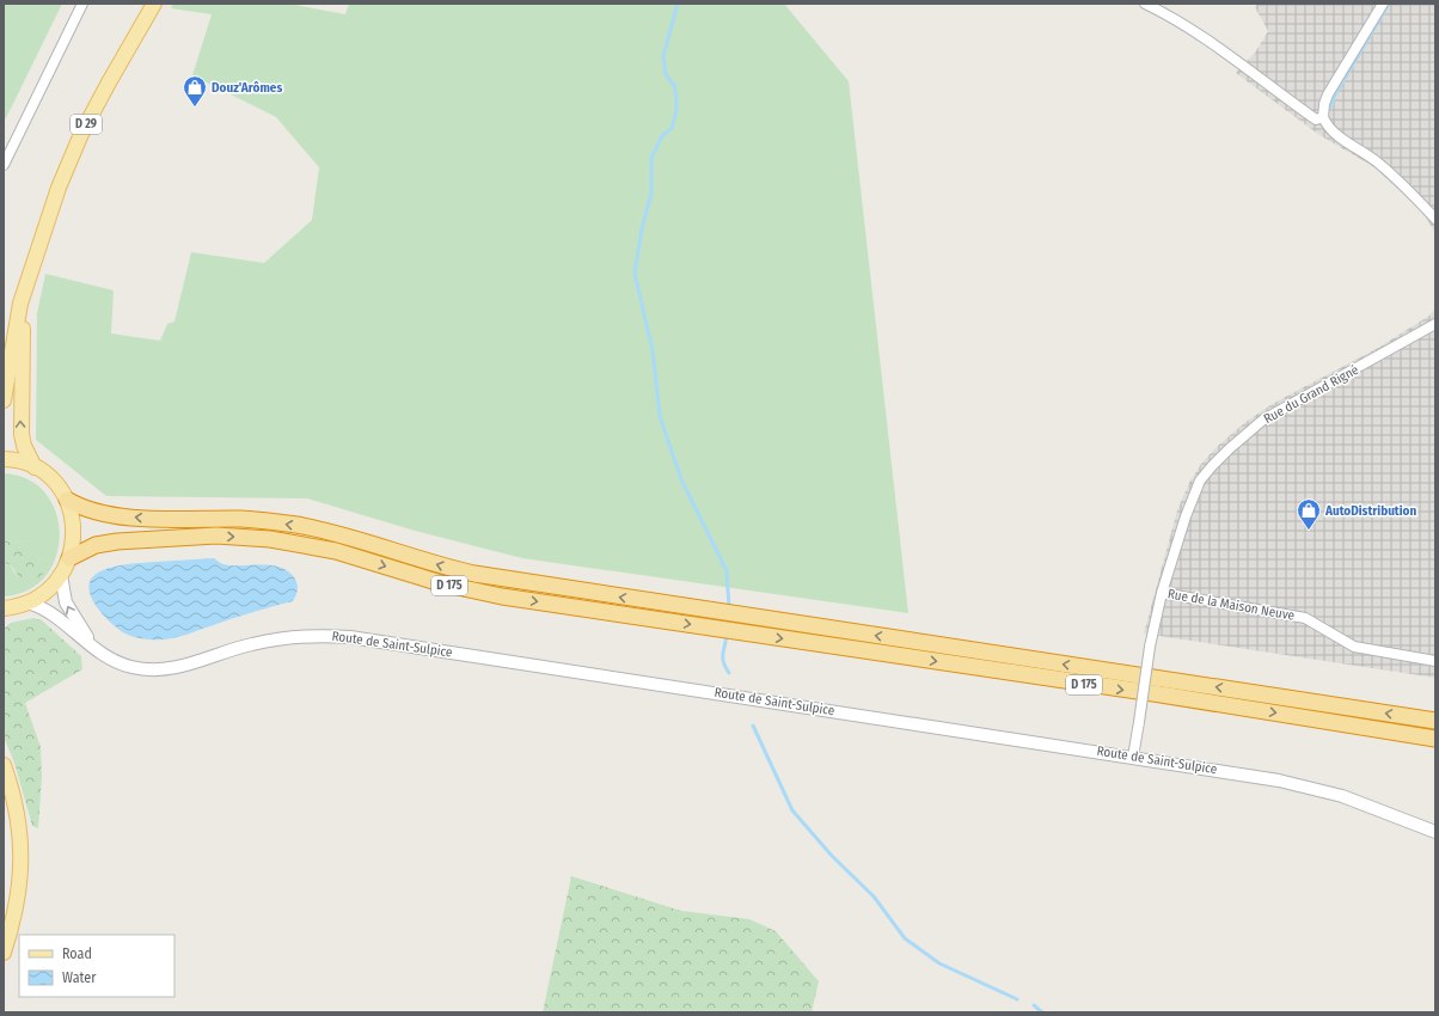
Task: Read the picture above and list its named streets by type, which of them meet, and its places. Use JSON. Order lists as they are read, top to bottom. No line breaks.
{"streets":{"highway":["D 175"],"main road":["D 29"],"street":["Rue du Grand Rigné","Rue de la Maison Neuve","Route de Saint-Sulpice"]},"crossings":[["Rue du Grand Rigné","Rue de la Maison Neuve"],["Rue du Grand Rigné","Route de Saint-Sulpice"]],"places":{"shop":["Douz'Arômes","AutoDistribution"]},"legend":["Road","Water"]}
